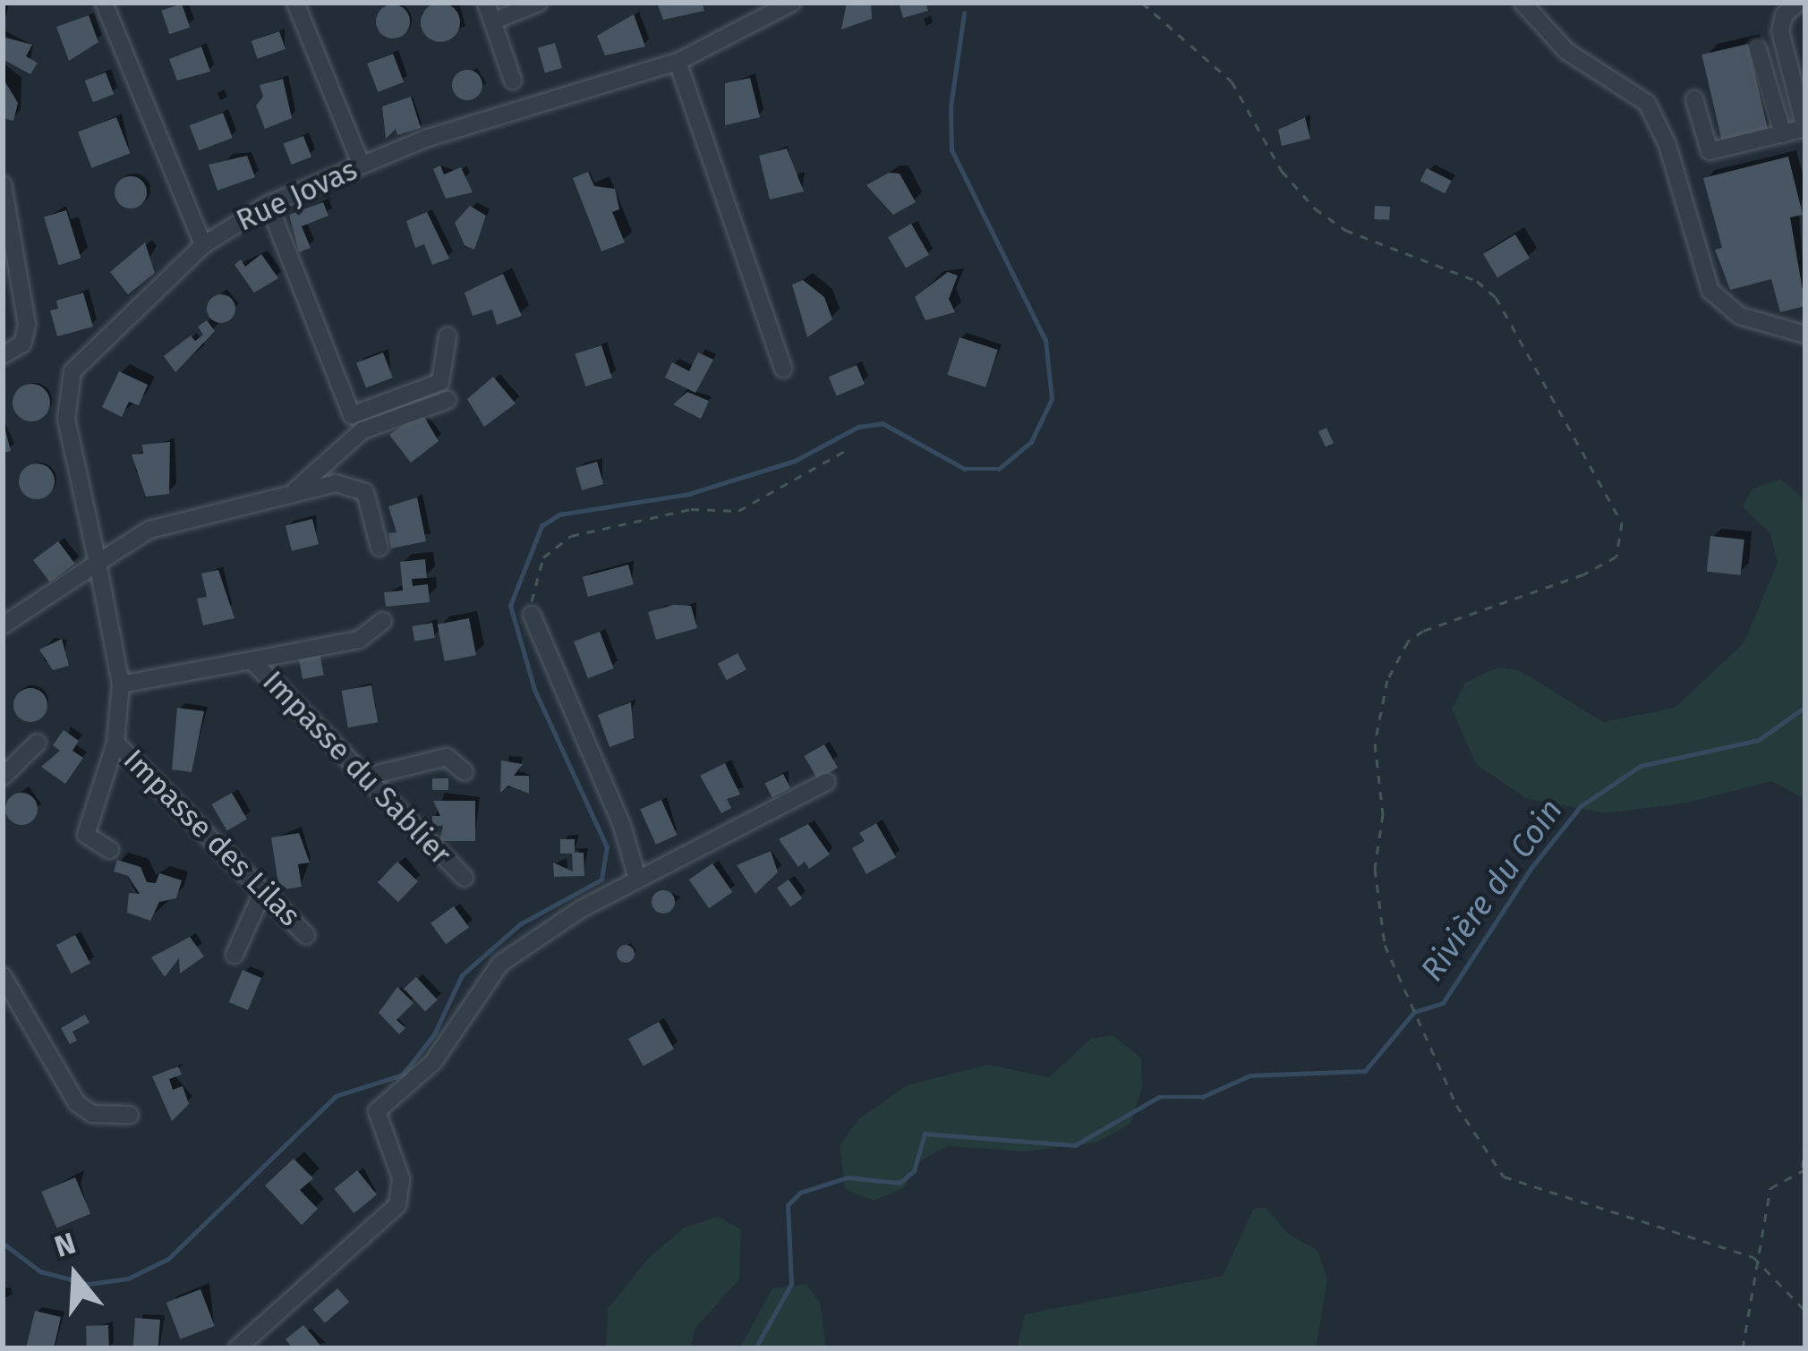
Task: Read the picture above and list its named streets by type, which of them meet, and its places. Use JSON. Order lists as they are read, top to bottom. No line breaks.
{"streets":{"street":["Rue Jovas","Impasse du Sablier","Impasse des Lilas"]},"water":["Rivière du Coin"],"north":"top"}
